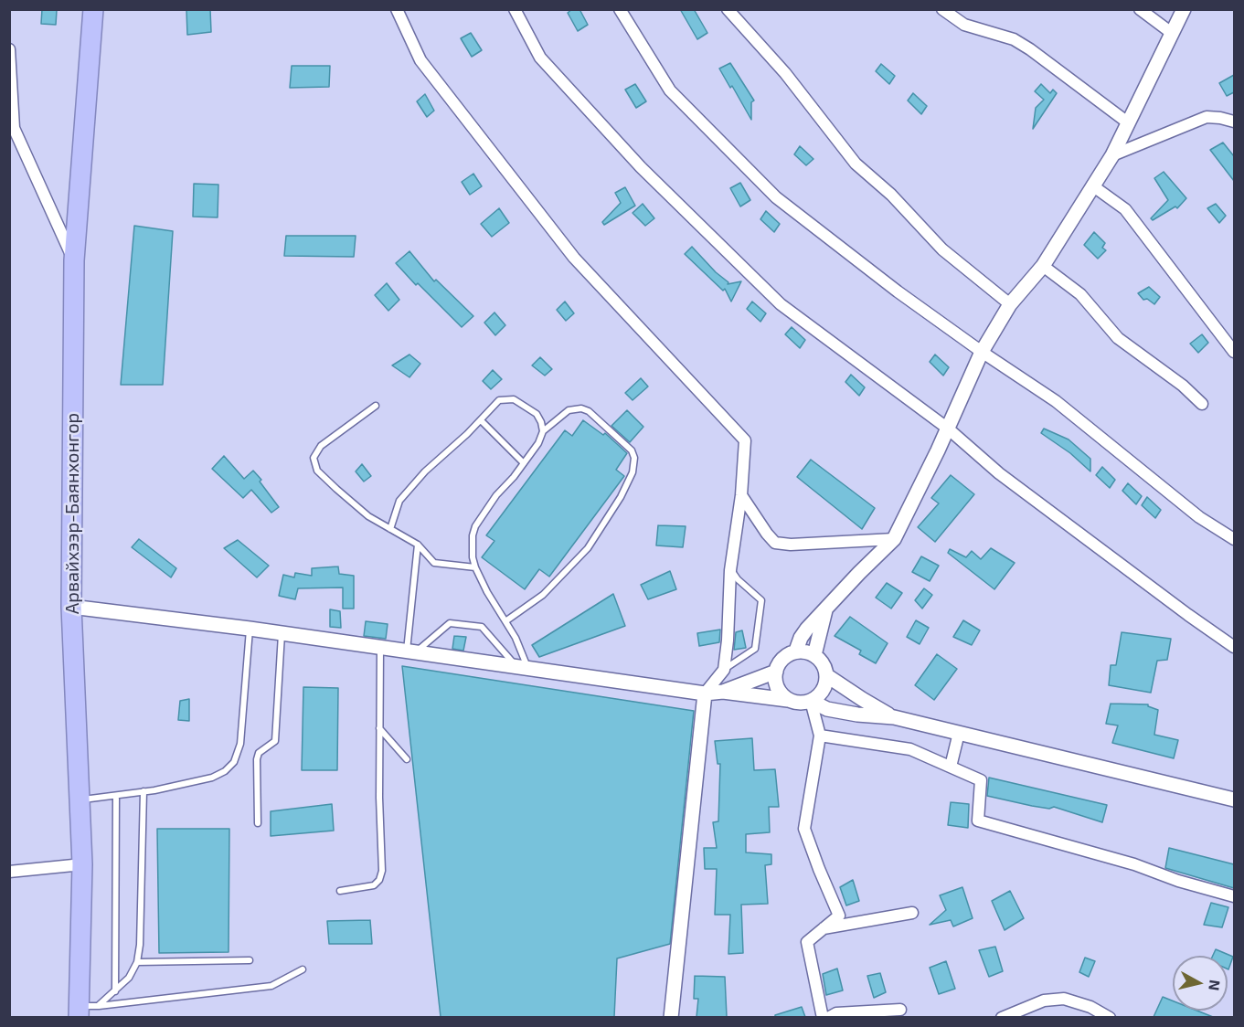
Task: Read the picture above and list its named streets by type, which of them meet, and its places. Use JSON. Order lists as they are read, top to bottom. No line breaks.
{"streets":{"highway":["Арвайхээр-Баянхонгор"]},"north":"right"}
